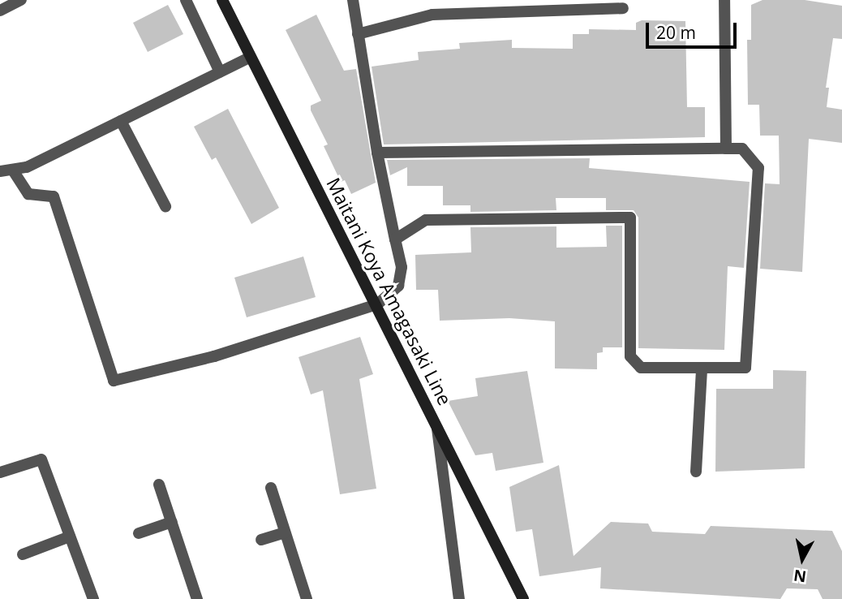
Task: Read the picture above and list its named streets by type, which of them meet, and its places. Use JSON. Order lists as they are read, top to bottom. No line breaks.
{"streets":{"main road":["Maitani Koya Amagasaki Line"]},"scale_bar":"20 m","north":"bottom"}
